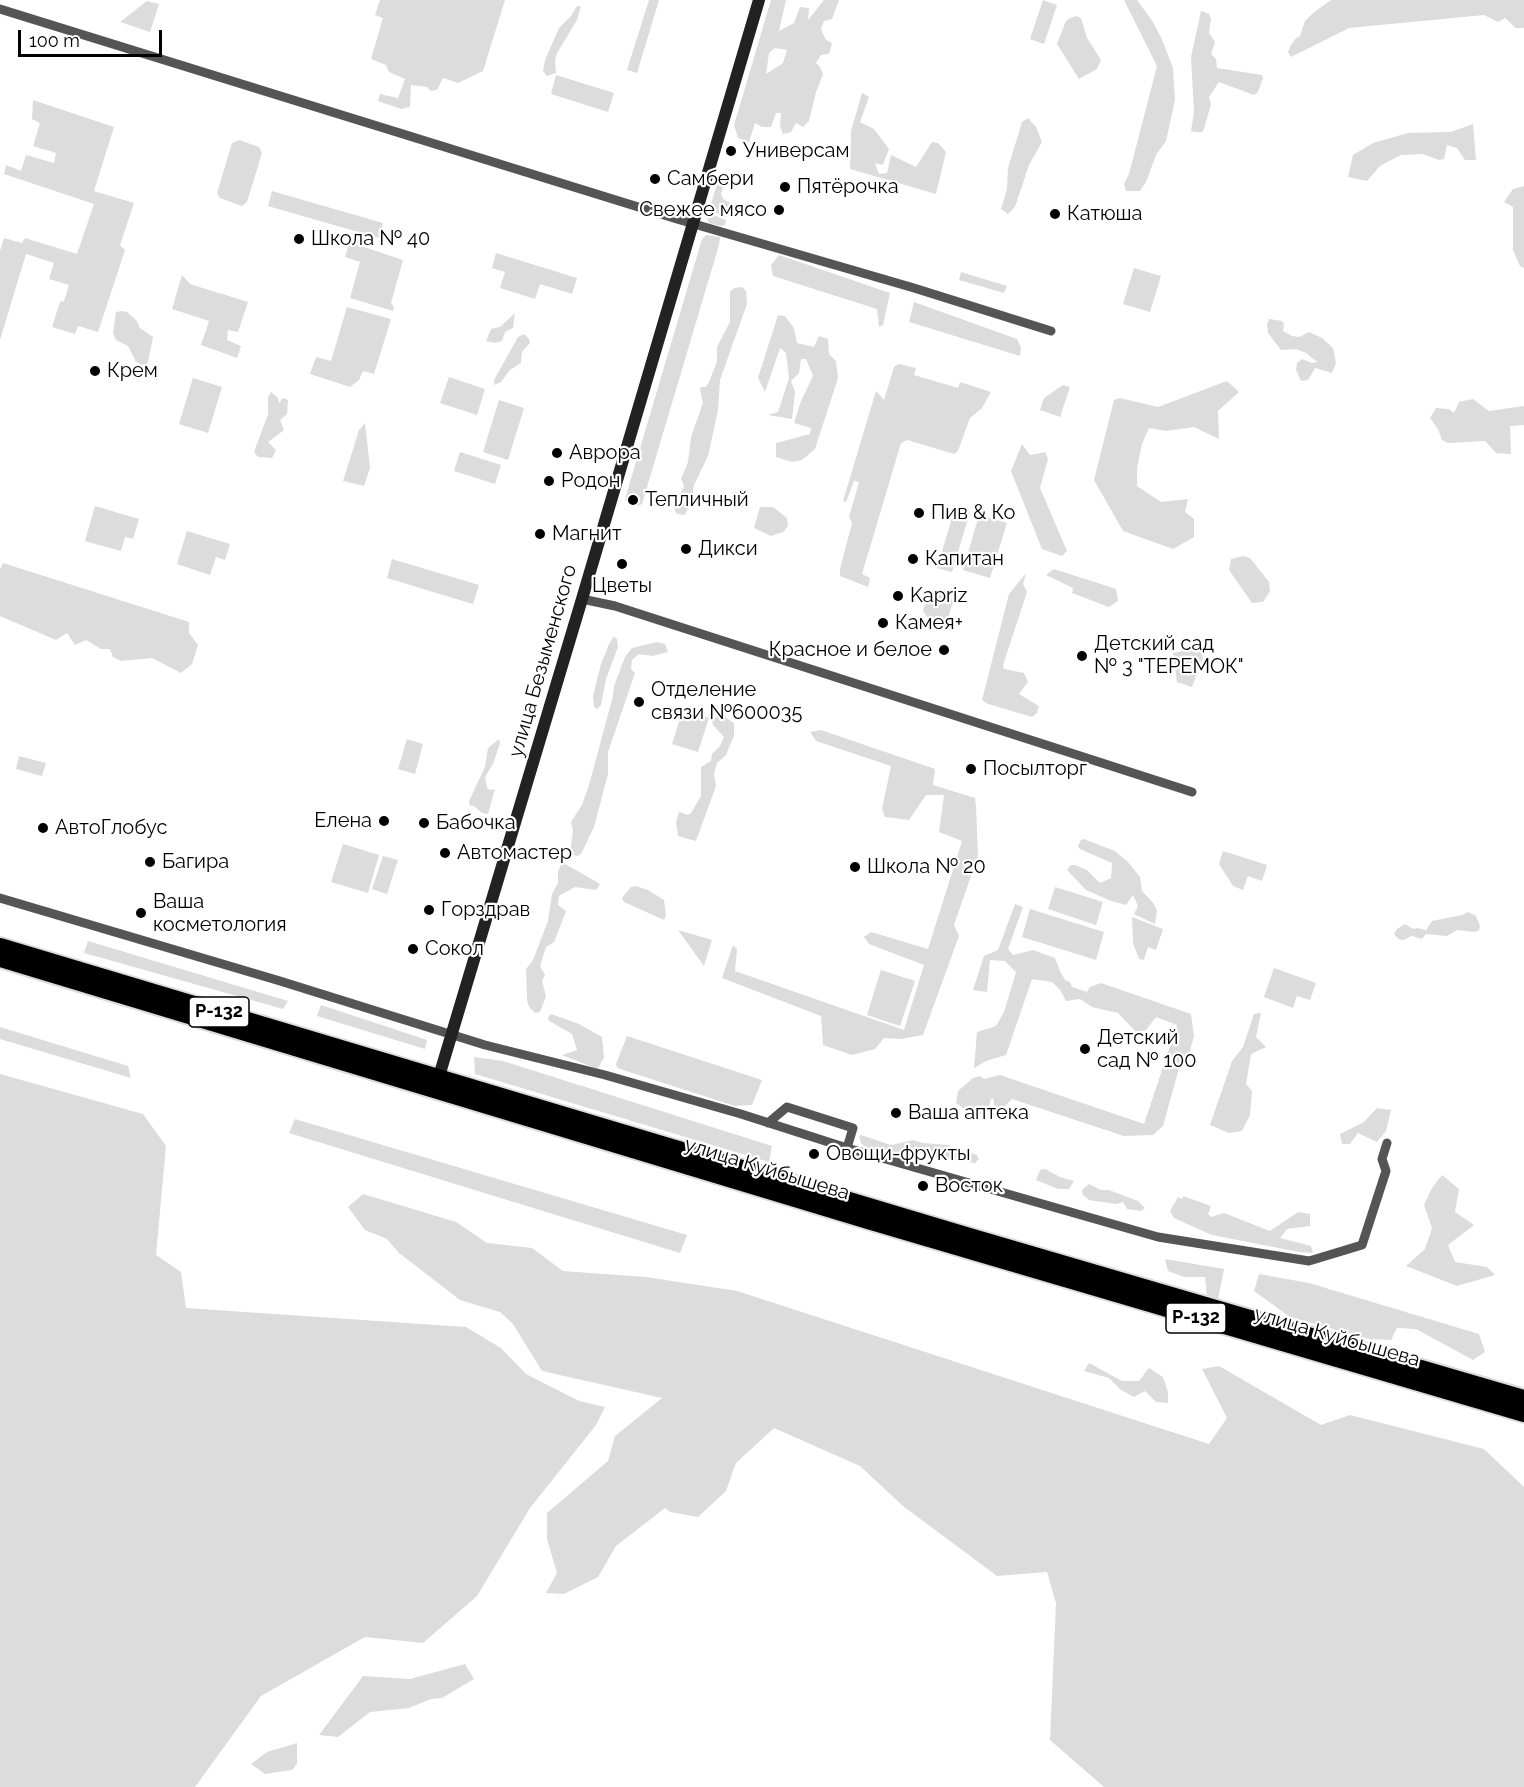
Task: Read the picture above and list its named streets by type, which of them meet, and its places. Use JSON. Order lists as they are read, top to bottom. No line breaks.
{"streets":{"highway":["Р-132","улица Куйбышева"],"main road":["улица Безыменского"]},"crossings":[["улица Безыменского","улица Куйбышева"]],"places":["Универсам","Самбери","Пятёрочка","Свежее мясо","Катюша","Школа № 40","Крем","Аврора","Родон","Тепличный","Пив & Ко","Магнит","Дикси","Капитан","Цветы","Kapriz","Камея+","Красное и белое","Детский сад № 3 \"ТЕРЕМОК\"","Отделение связи №600035","Посылторг","Елена","Бабочка","АвтоГлобус","Автомастер","Багира","Школа № 20","Горздрав","Ваша косметология","Сокол","Детский сад № 100","Ваша аптека","Овощи-фрукты","Восток"],"scale_bar":"100 m"}
